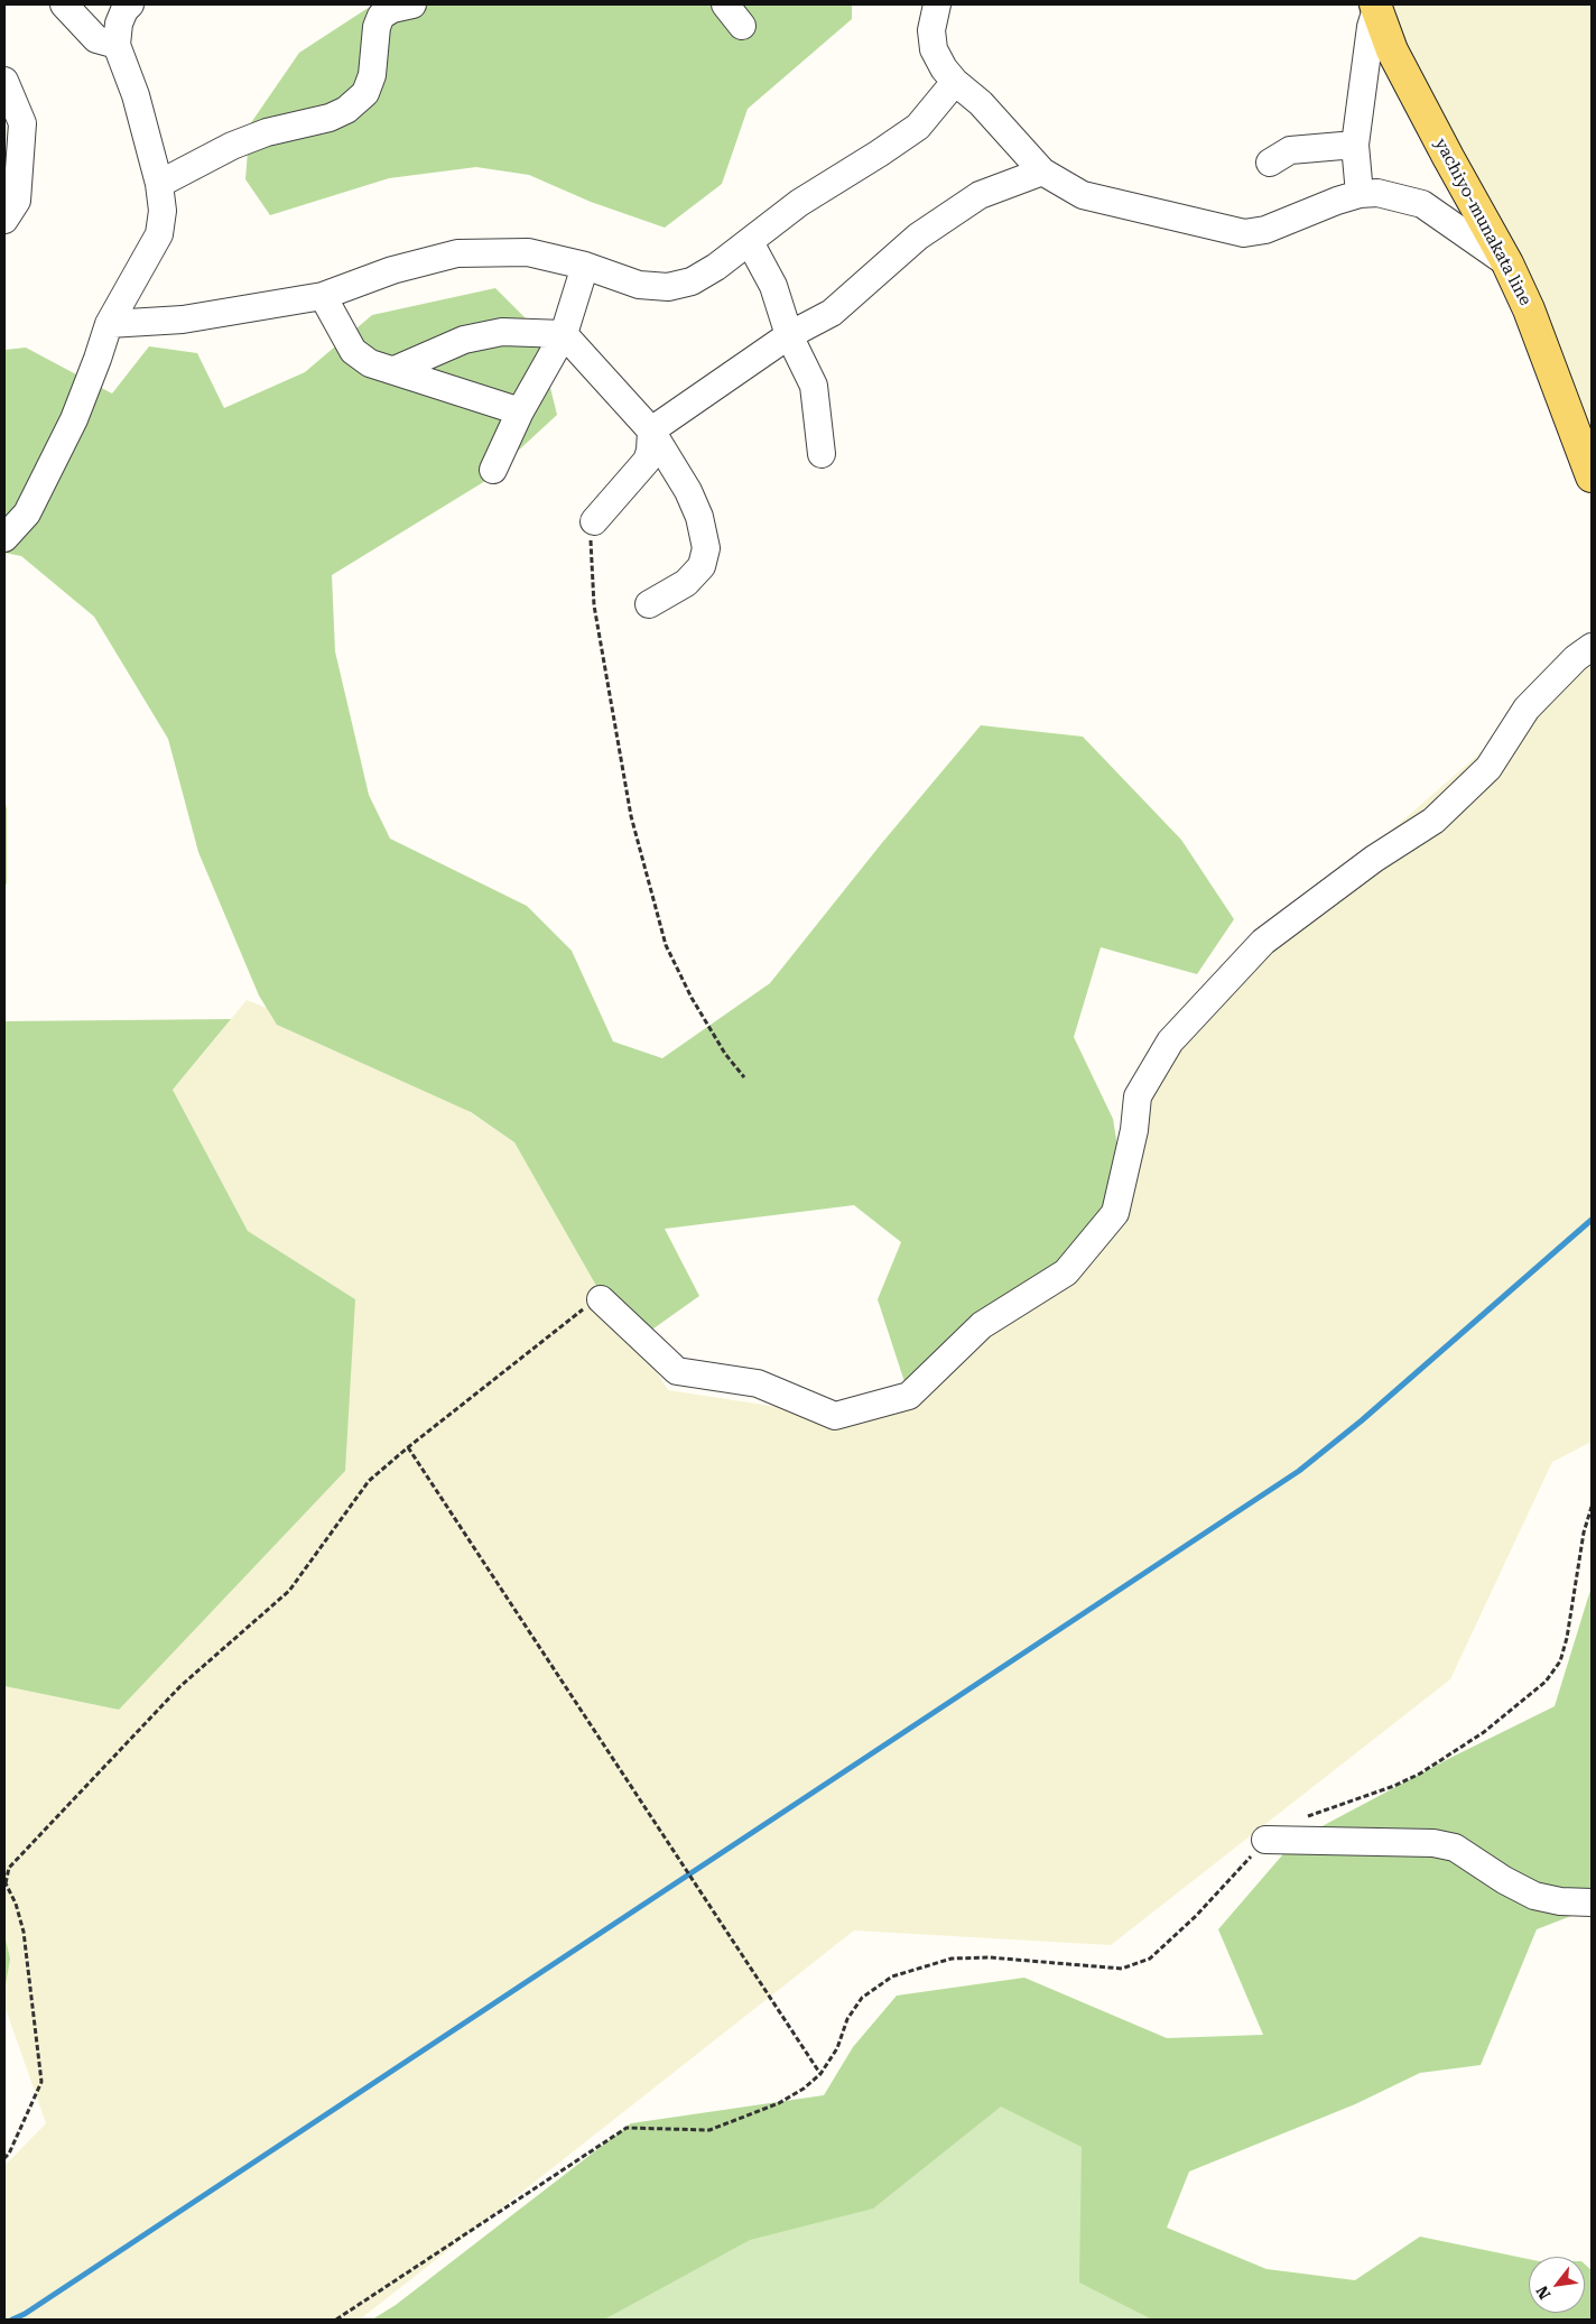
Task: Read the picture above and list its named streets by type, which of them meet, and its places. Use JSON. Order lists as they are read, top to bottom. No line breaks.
{"streets":{"main road":["yachiyo-munakata line"]},"north":"bottom left"}
